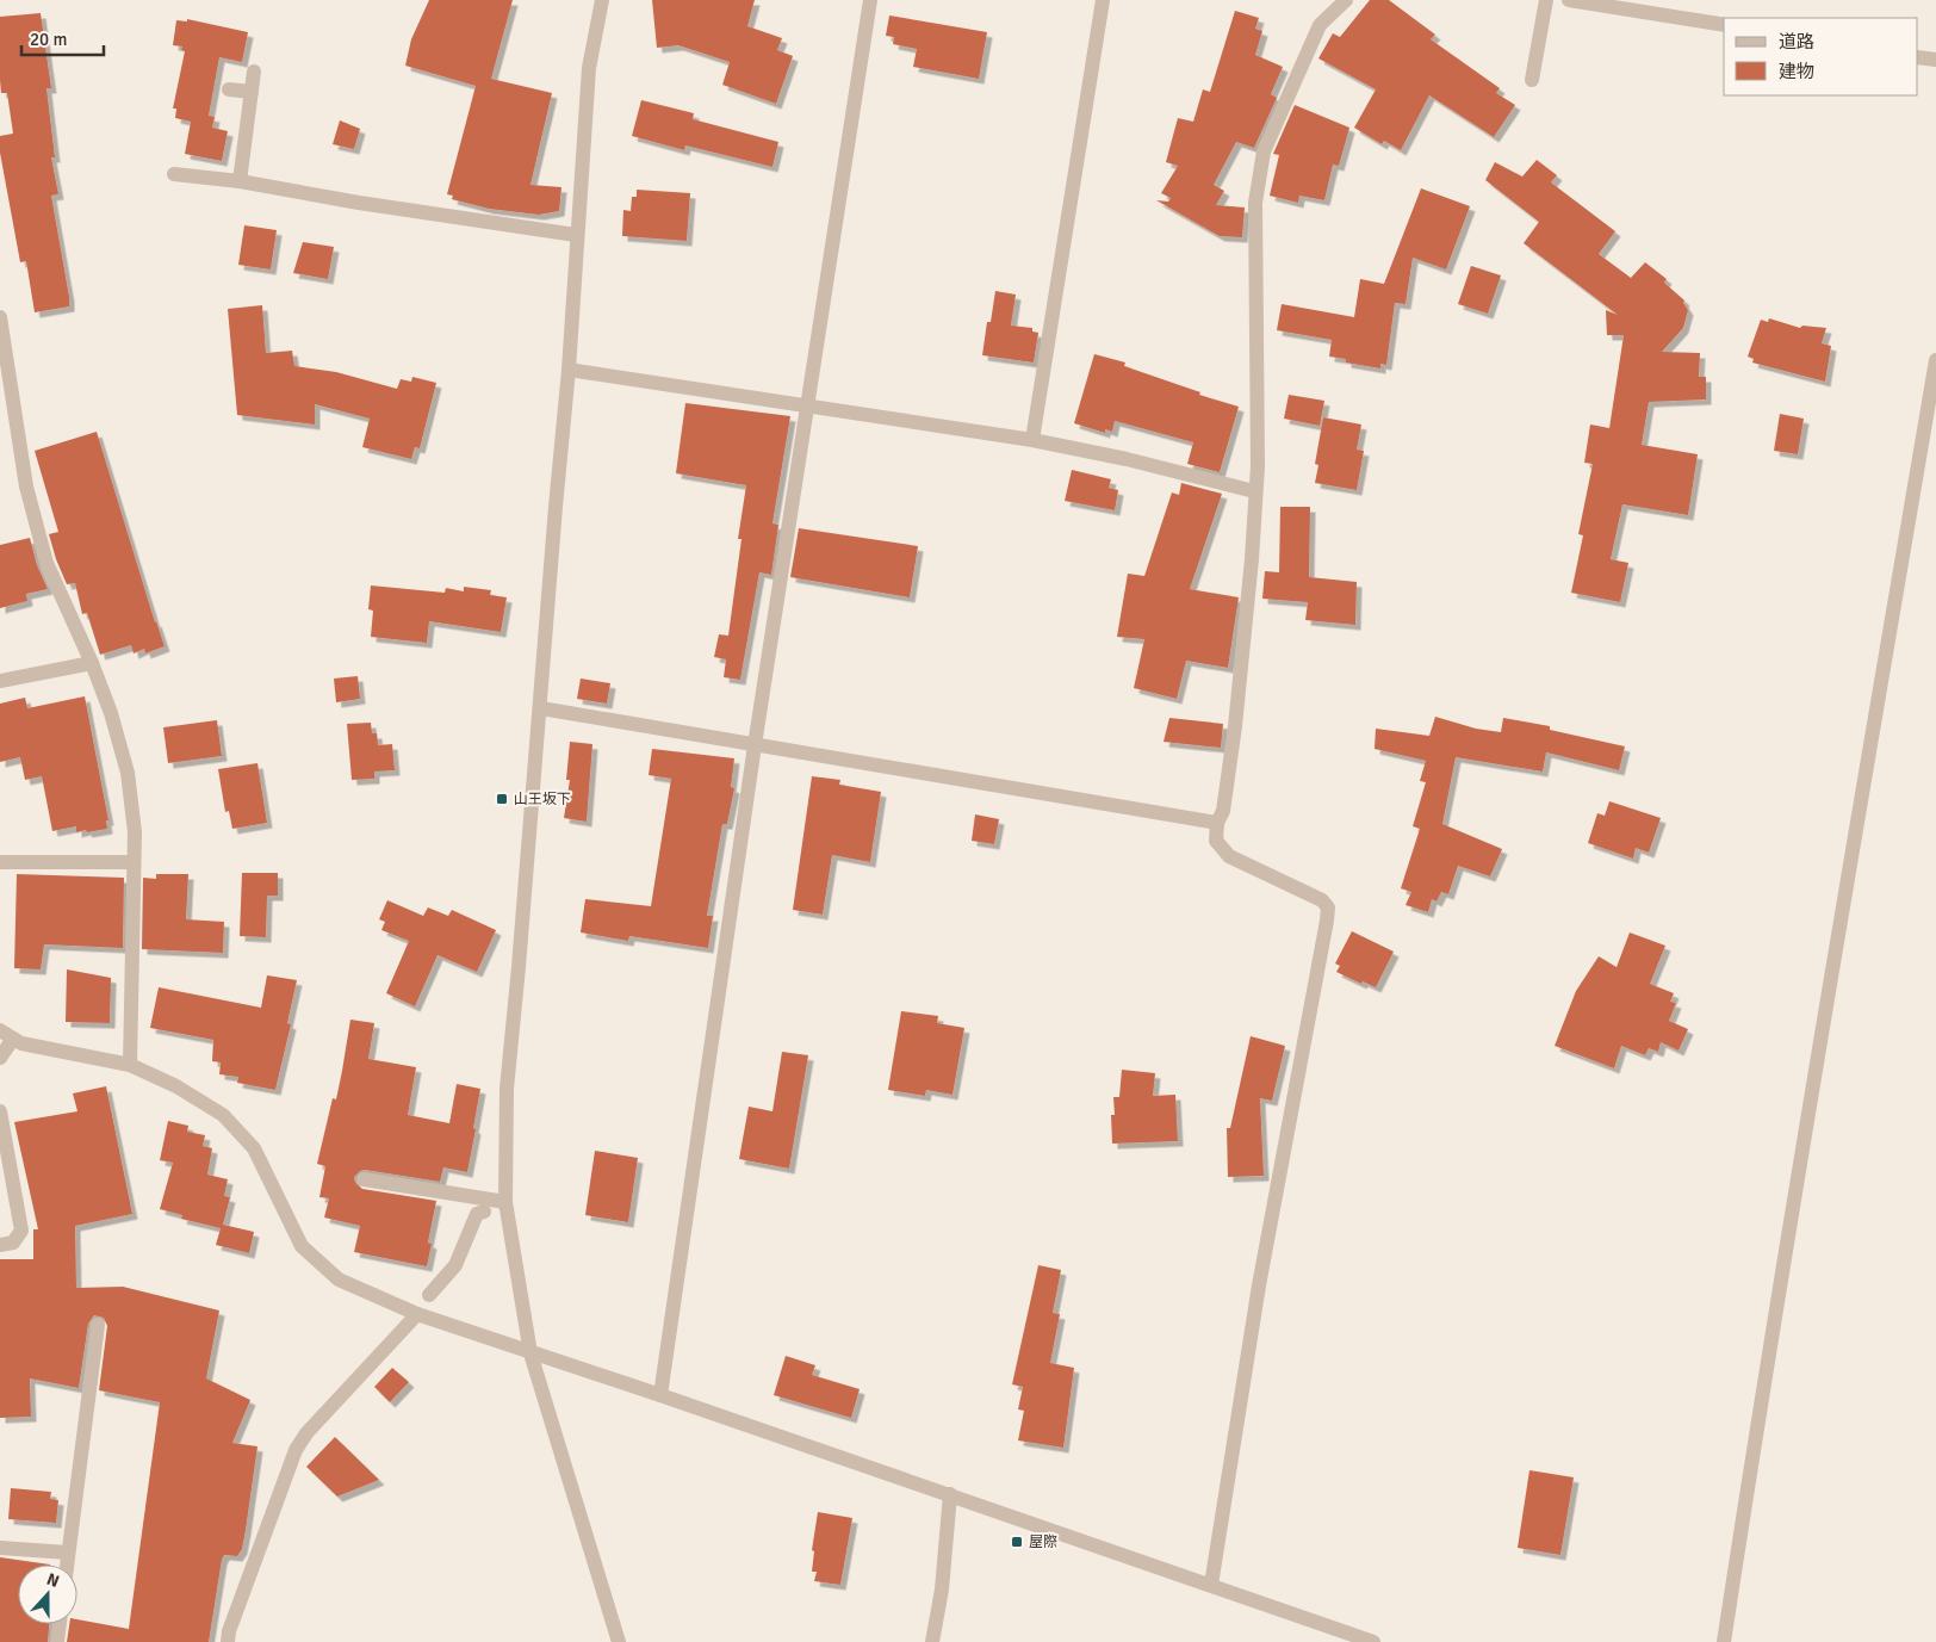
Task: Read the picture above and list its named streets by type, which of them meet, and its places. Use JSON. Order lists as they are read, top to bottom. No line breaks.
{"places":{"transit":["山王坂下","屋際"]},"legend":["道路","建物"],"scale_bar":"20 m","north":"top"}
